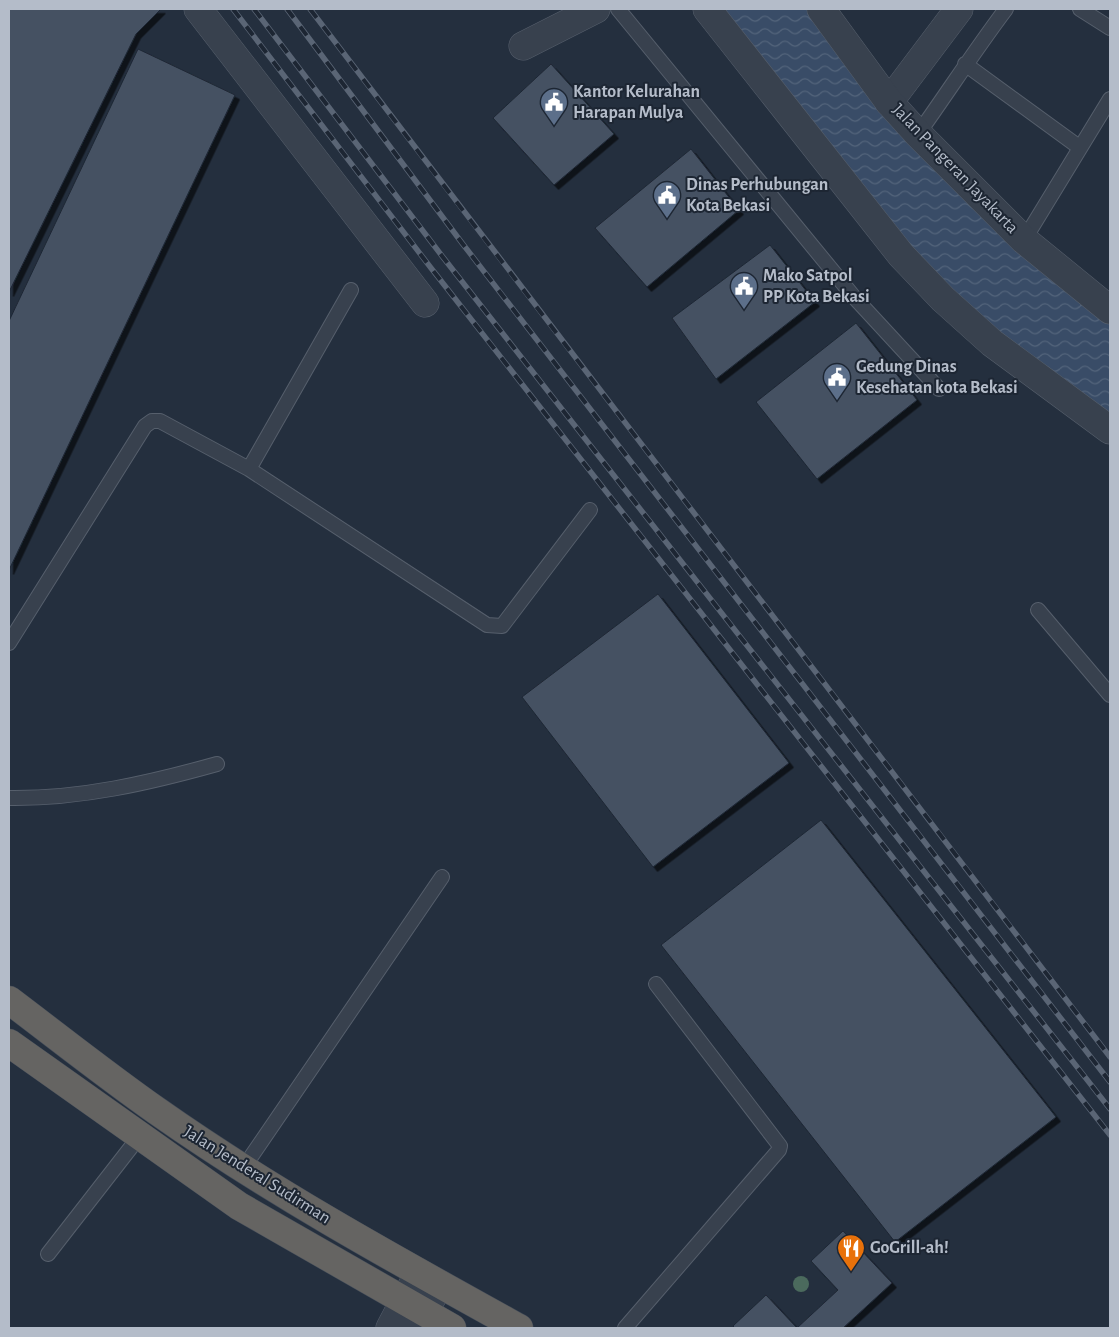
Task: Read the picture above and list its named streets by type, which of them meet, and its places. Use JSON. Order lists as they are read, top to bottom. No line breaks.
{"streets":{"highway":["Jalan Jenderal Sudirman"],"street":["Jalan Pangeran Jayakarta"]},"places":{"public building":["Kantor Kelurahan Harapan Mulya","Dinas Perhubungan Kota Bekasi","Mako Satpol PP Kota Bekasi","Gedung Dinas Kesehatan kota Bekasi"],"restaurant":["GoGrill-ah!"]}}
